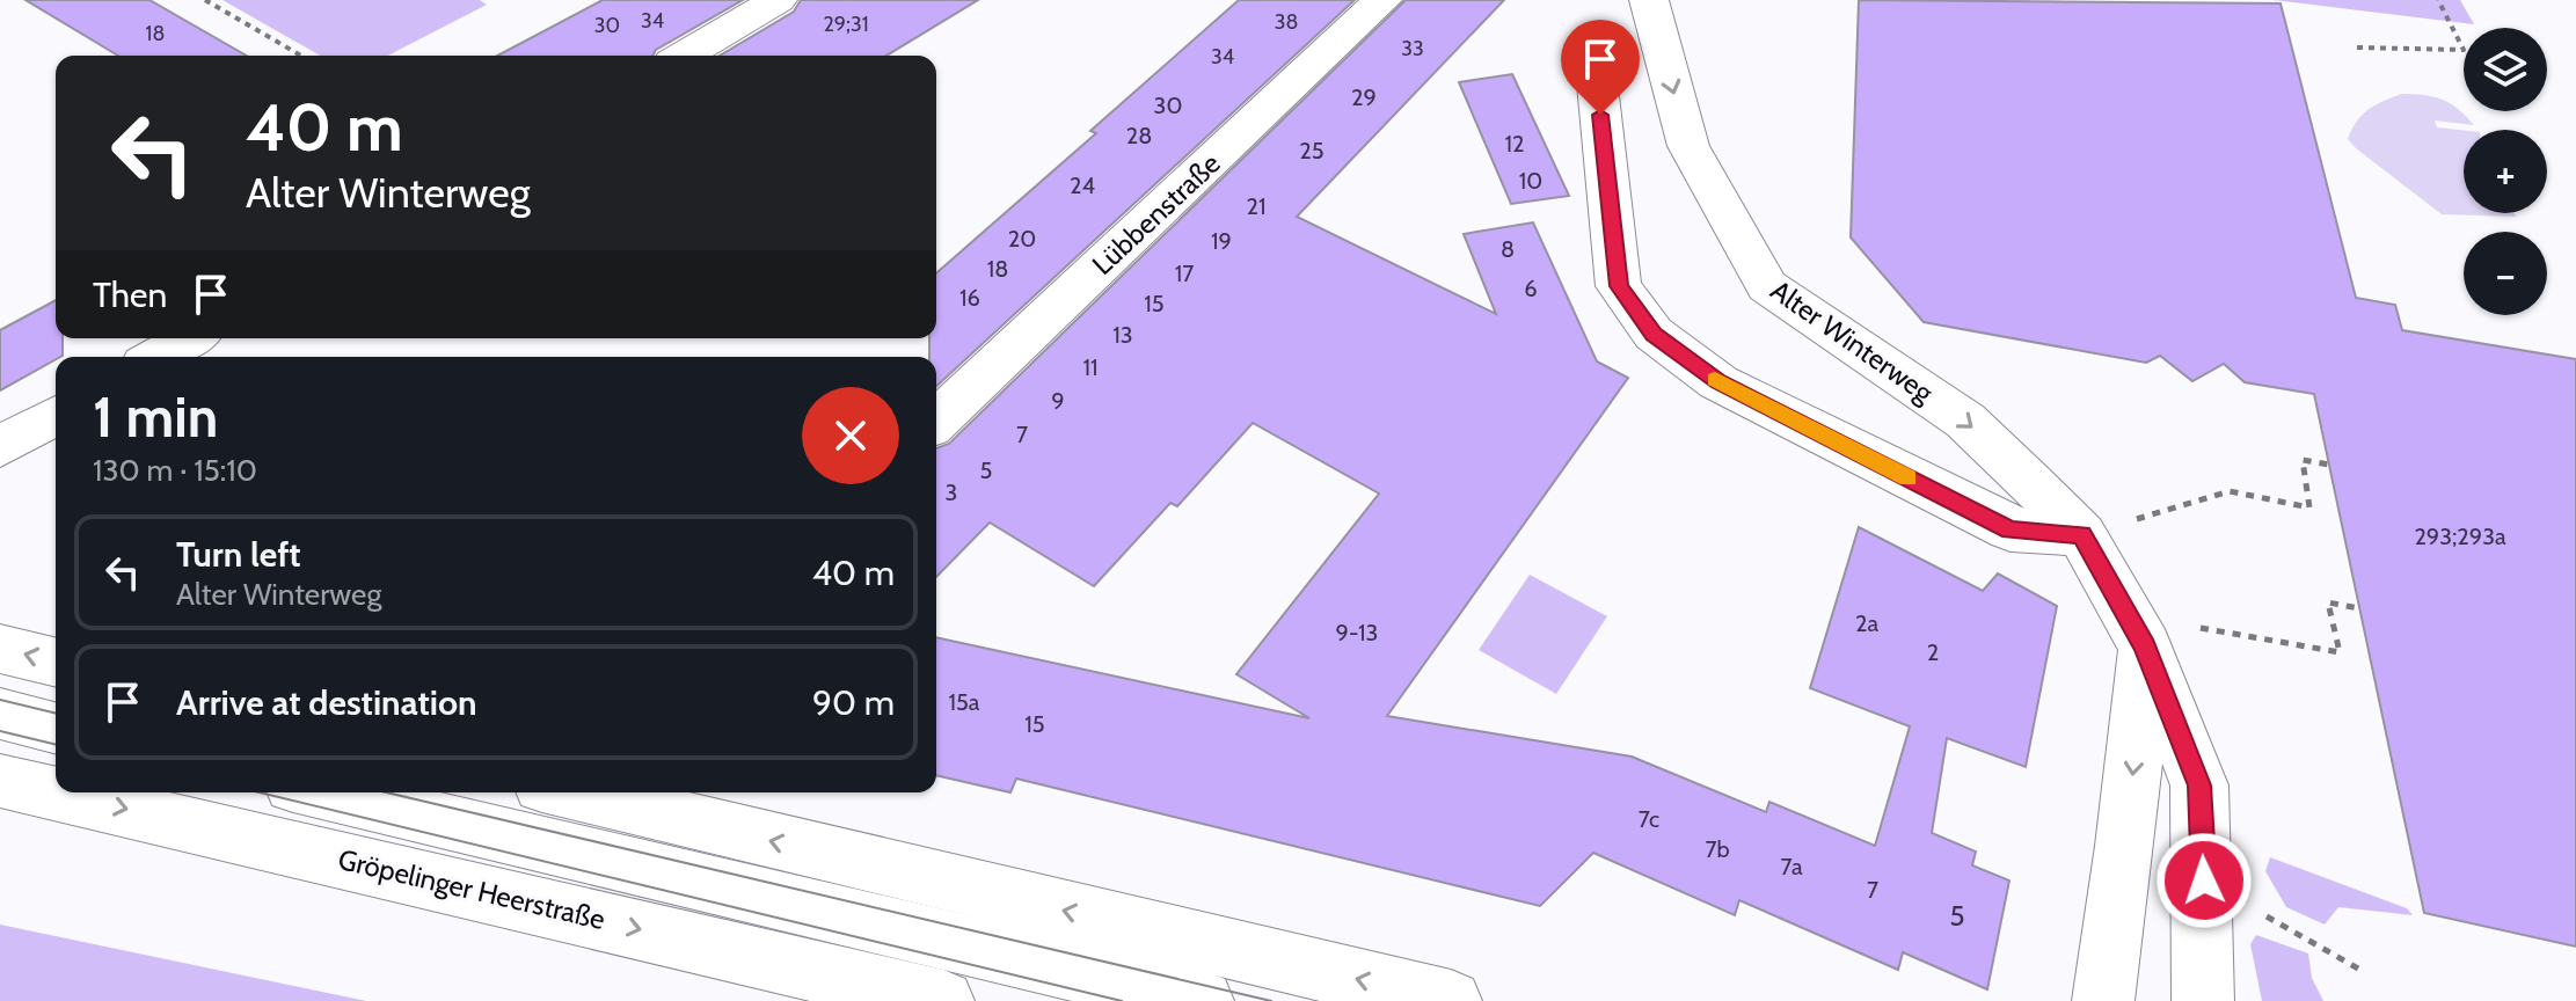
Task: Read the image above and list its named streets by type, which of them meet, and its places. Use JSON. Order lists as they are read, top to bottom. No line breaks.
{"streets":{"street":["Lübbenstraße","Alter Winterweg","Gröpelinger Heerstraße"]},"one_way":["Alter Winterweg"],"house_numbers":["34","38","29;31","30","18","33","34","29","30","28","12","25","10","24","21","20","19","8","18","17","6","16","15","13","11","9","7","5","3","293;293a","2a","9-13","2","15a","15","7c","7b","7a","7","5"],"page":{"map_buttons":["+","−"],"turn":["40 m","Alter Winterweg"],"then":"Then","heading":["1 min","130 m · 15:10"],"list":[{"name":"Turn left","note":"Alter Winterweg","value":"40 m"},{"name":"Arrive at destination","value":"90 m"}]}}
